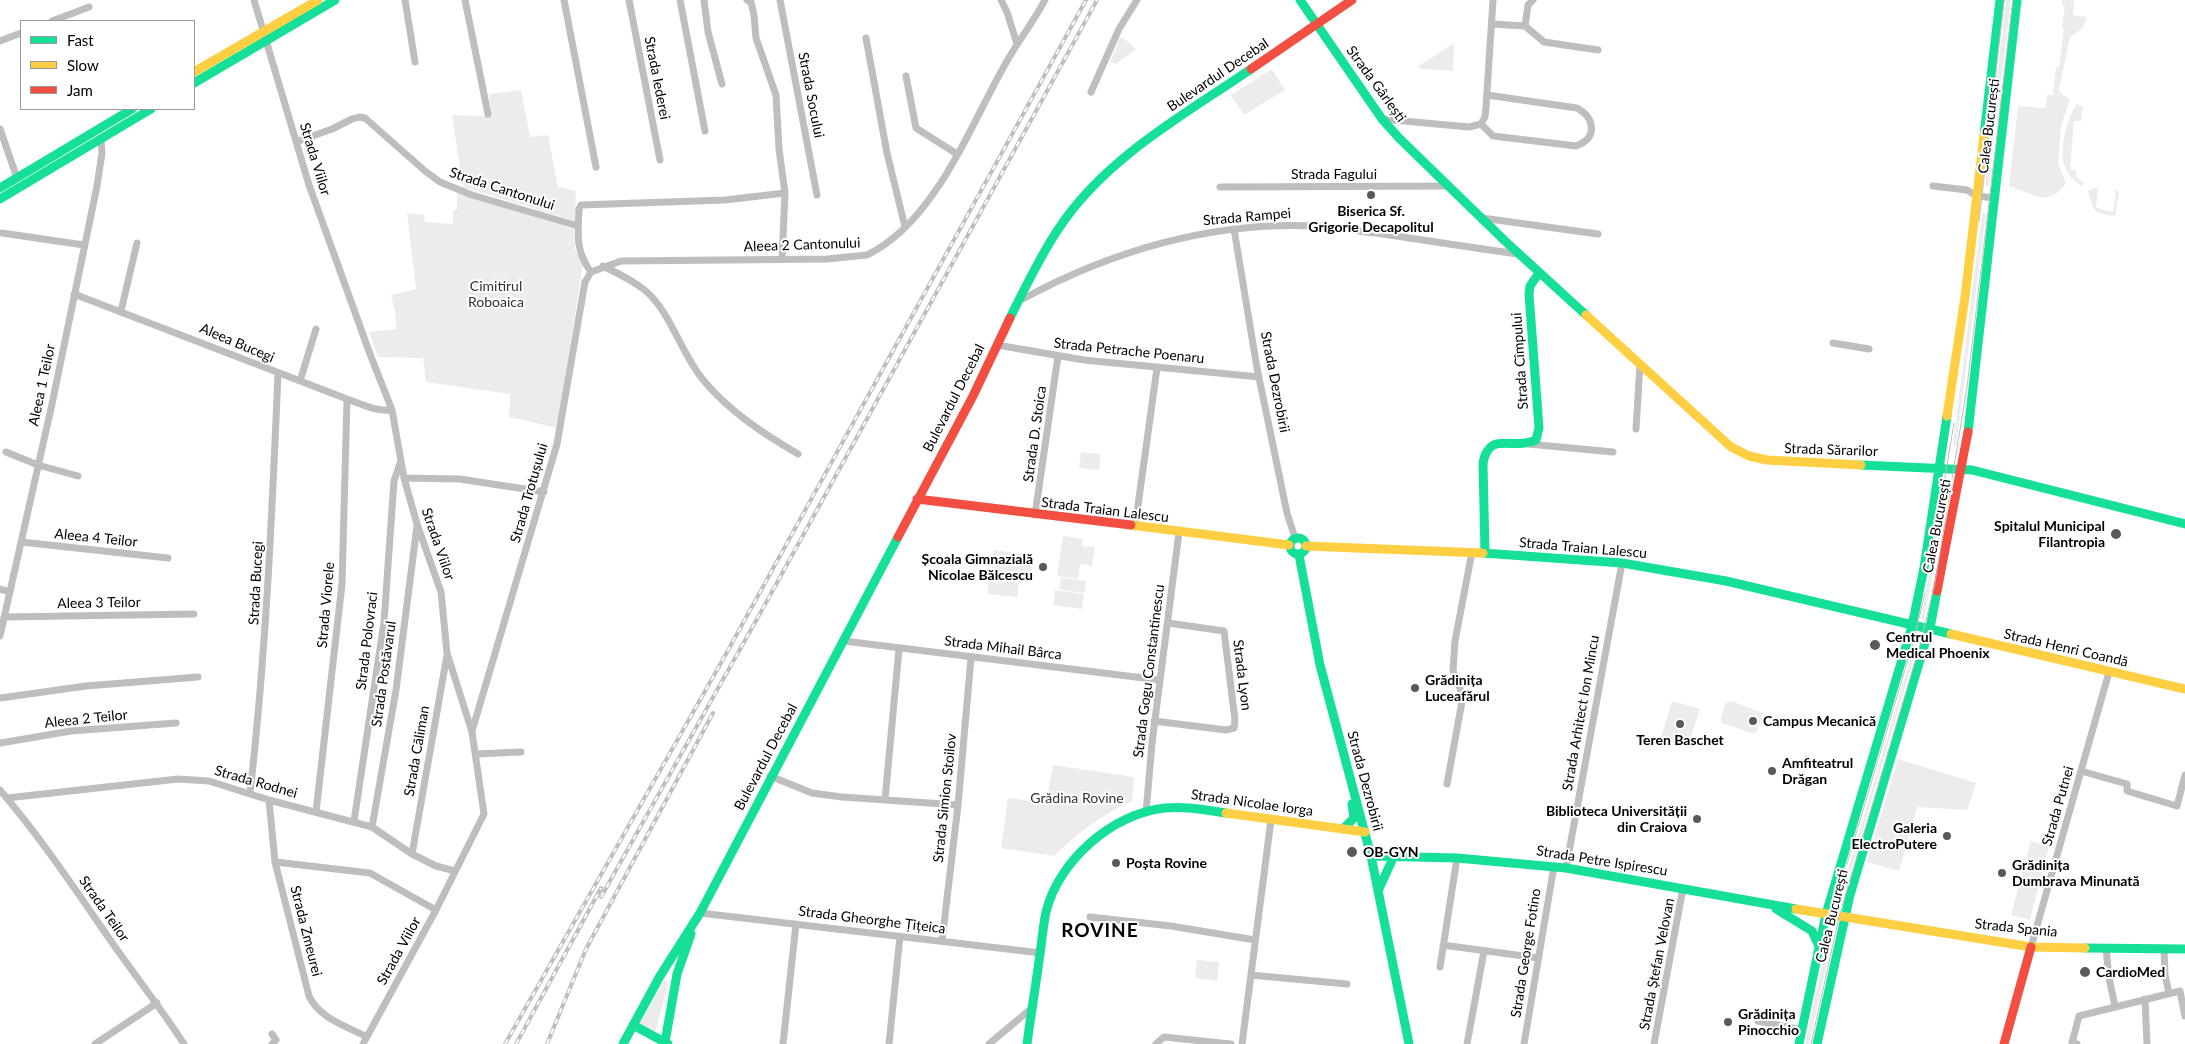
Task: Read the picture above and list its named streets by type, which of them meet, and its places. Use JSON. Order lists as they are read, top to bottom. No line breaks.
{"streets":{"street":["Bulevardul Decebal","Strada Iederei","Strada Gârlești","Strada Socului","Calea București","Strada Viilor","Strada Fagului","Strada Cantonului","Strada Rampei","Aleea 2 Cantonului","Aleea Bucegi","Strada Petrache Poenaru","Strada Cîmpului","Strada Dezrobirii","Aleea 1 Teilor","Strada D. Stoica","Strada Sărarilor","Strada Trotușului","Strada Traian Lalescu","Aleea 4 Teilor","Strada Bucegi","Aleea 3 Teilor","Strada Viorele","Strada Polovraci","Strada Mihail Bârca","Strada Henri Coandă","Strada Gogu Constantinescu","Strada Postăvarul","Strada Lyon","Strada Arhitect Ion Mincu","Aleea 2 Teilor","Strada Căliman","Strada Rodnei","Strada Simion Stoilov","Strada Nicolae Iorga","Strada Putnei","Strada Petre Ispirescu","Strada Teilor","Strada Gheorghe Țițeica","Strada Spania","Strada Zmeurei","Strada George Fotino","Strada Ștefan Velovan"]},"crossings":[["Bulevardul Decebal","Strada Gârlești"],["Bulevardul Decebal","Strada Rampei"],["Bulevardul Decebal","Strada Petrache Poenaru"],["Bulevardul Decebal","Strada Traian Lalescu"],["Bulevardul Decebal","Strada Mihail Bârca"],["Bulevardul Decebal","Strada Gheorghe Țițeica"],["Strada Gârlești","Strada Fagului"],["Strada Gârlești","Strada Rampei"],["Strada Gârlești","Strada Cîmpului"],["Strada Gârlești","Strada Sărarilor"],["Calea București","Strada Sărarilor"],["Calea București","Strada Traian Lalescu"],["Calea București","Strada Henri Coandă"],["Calea București","Strada Petre Ispirescu"],["Calea București","Strada Spania"],["Strada Viilor","Strada Cantonului"],["Strada Viilor","Aleea Bucegi"],["Strada Viilor","Strada Trotușului"],["Strada Viilor","Strada Polovraci"],["Strada Viilor","Strada Postăvarul"],["Strada Viilor","Strada Căliman"],["Strada Viilor","Strada Rodnei"],["Strada Viilor","Strada Zmeurei"],["Strada Rampei","Strada Dezrobirii"],["Aleea Bucegi","Aleea 1 Teilor"],["Aleea Bucegi","Strada Bucegi"],["Aleea Bucegi","Strada Viorele"],["Strada Petrache Poenaru","Strada Dezrobirii"],["Strada Petrache Poenaru","Strada D. Stoica"],["Strada Cîmpului","Strada Sărarilor"],["Strada Dezrobirii","Strada Traian Lalescu"],["Strada Dezrobirii","Strada Nicolae Iorga"],["Strada Dezrobirii","Strada Petre Ispirescu"],["Aleea 1 Teilor","Aleea 4 Teilor"],["Aleea 1 Teilor","Aleea 3 Teilor"],["Strada D. Stoica","Strada Traian Lalescu"],["Strada Traian Lalescu","Strada Henri Coandă"],["Strada Traian Lalescu","Strada Gogu Constantinescu"],["Strada Traian Lalescu","Strada Arhitect Ion Mincu"],["Strada Bucegi","Strada Rodnei"],["Strada Viorele","Strada Rodnei"],["Strada Polovraci","Strada Rodnei"],["Strada Mihail Bârca","Strada Gogu Constantinescu"],["Strada Mihail Bârca","Strada Simion Stoilov"],["Strada Henri Coandă","Strada Putnei"],["Strada Gogu Constantinescu","Strada Lyon"],["Strada Gogu Constantinescu","Strada Nicolae Iorga"],["Strada Postăvarul","Strada Rodnei"],["Strada Arhitect Ion Mincu","Strada Petre Ispirescu"],["Strada Căliman","Strada Rodnei"],["Strada Rodnei","Strada Teilor"],["Strada Rodnei","Strada Zmeurei"],["Strada Simion Stoilov","Strada Gheorghe Țițeica"],["Strada Nicolae Iorga","Strada Gheorghe Țițeica"],["Strada Putnei","Strada Spania"],["Strada Petre Ispirescu","Strada Spania"],["Strada Petre Ispirescu","Strada George Fotino"],["Strada Petre Ispirescu","Strada Ștefan Velovan"]],"districts":["ROVINE"],"parks":["Cimitirul Roboaica","Grădina Rovine"],"places":["Biserica Sf. Grigorie Decapolitul","Spitalul Municipal Filantropia","Școala Gimnazială Nicolae Bălcescu","Centrul Medical Phoenix","Grădinița Luceafărul","Campus Mecanică","Teren Baschet","Amfiteatrul Drăgan","Biblioteca Universității din Craiova","Galeria ElectroPutere","OB-GYN","Poșta Rovine","Grădinița Dumbrava Minunată","CardioMed","Grădinița Pinocchio"],"legend":["Fast","Slow","Jam"]}
